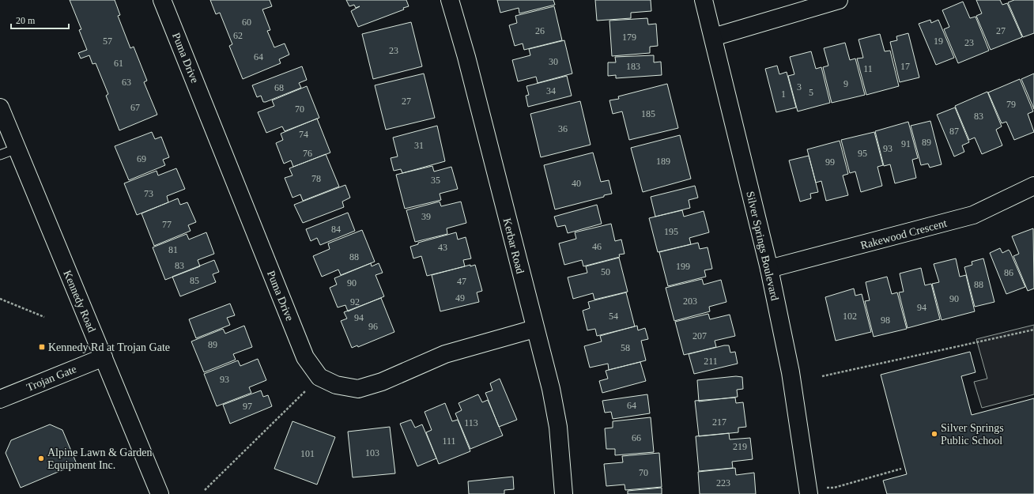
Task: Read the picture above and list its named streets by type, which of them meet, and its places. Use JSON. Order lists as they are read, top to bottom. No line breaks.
{"streets":{"street":["Puma Drive","Rakewood Crescent","Kerbar Road","Silver Springs Boulevard","Kennedy Road","Trojan Gate"]},"crossings":[["Puma Drive","Kerbar Road"],["Rakewood Crescent","Silver Springs Boulevard"],["Kennedy Road","Trojan Gate"]],"places":{"transit":["Kennedy Rd at Trojan Gate"],"other":["Silver Springs Public School","Alpine Lawn & Garden Equipment Inc."]},"house_numbers":["60","26","27","62","179","57","19","23","23","64","30","61","183","17","11","63","9","3","68","34","5","1","27","79","67","70","185","83","36","87","74","89","91","31","93","76","95","69","189","99","78","35","40","73","39","77","84","195","46","43","81","88","83","199","50","86","85","47","90","88","49","90","203","92","94","54","102","94","98","96","207","89","58","211","93","64","97","217","113","66","111","219","103","101","70","223"],"scale_bar":"20 m"}
